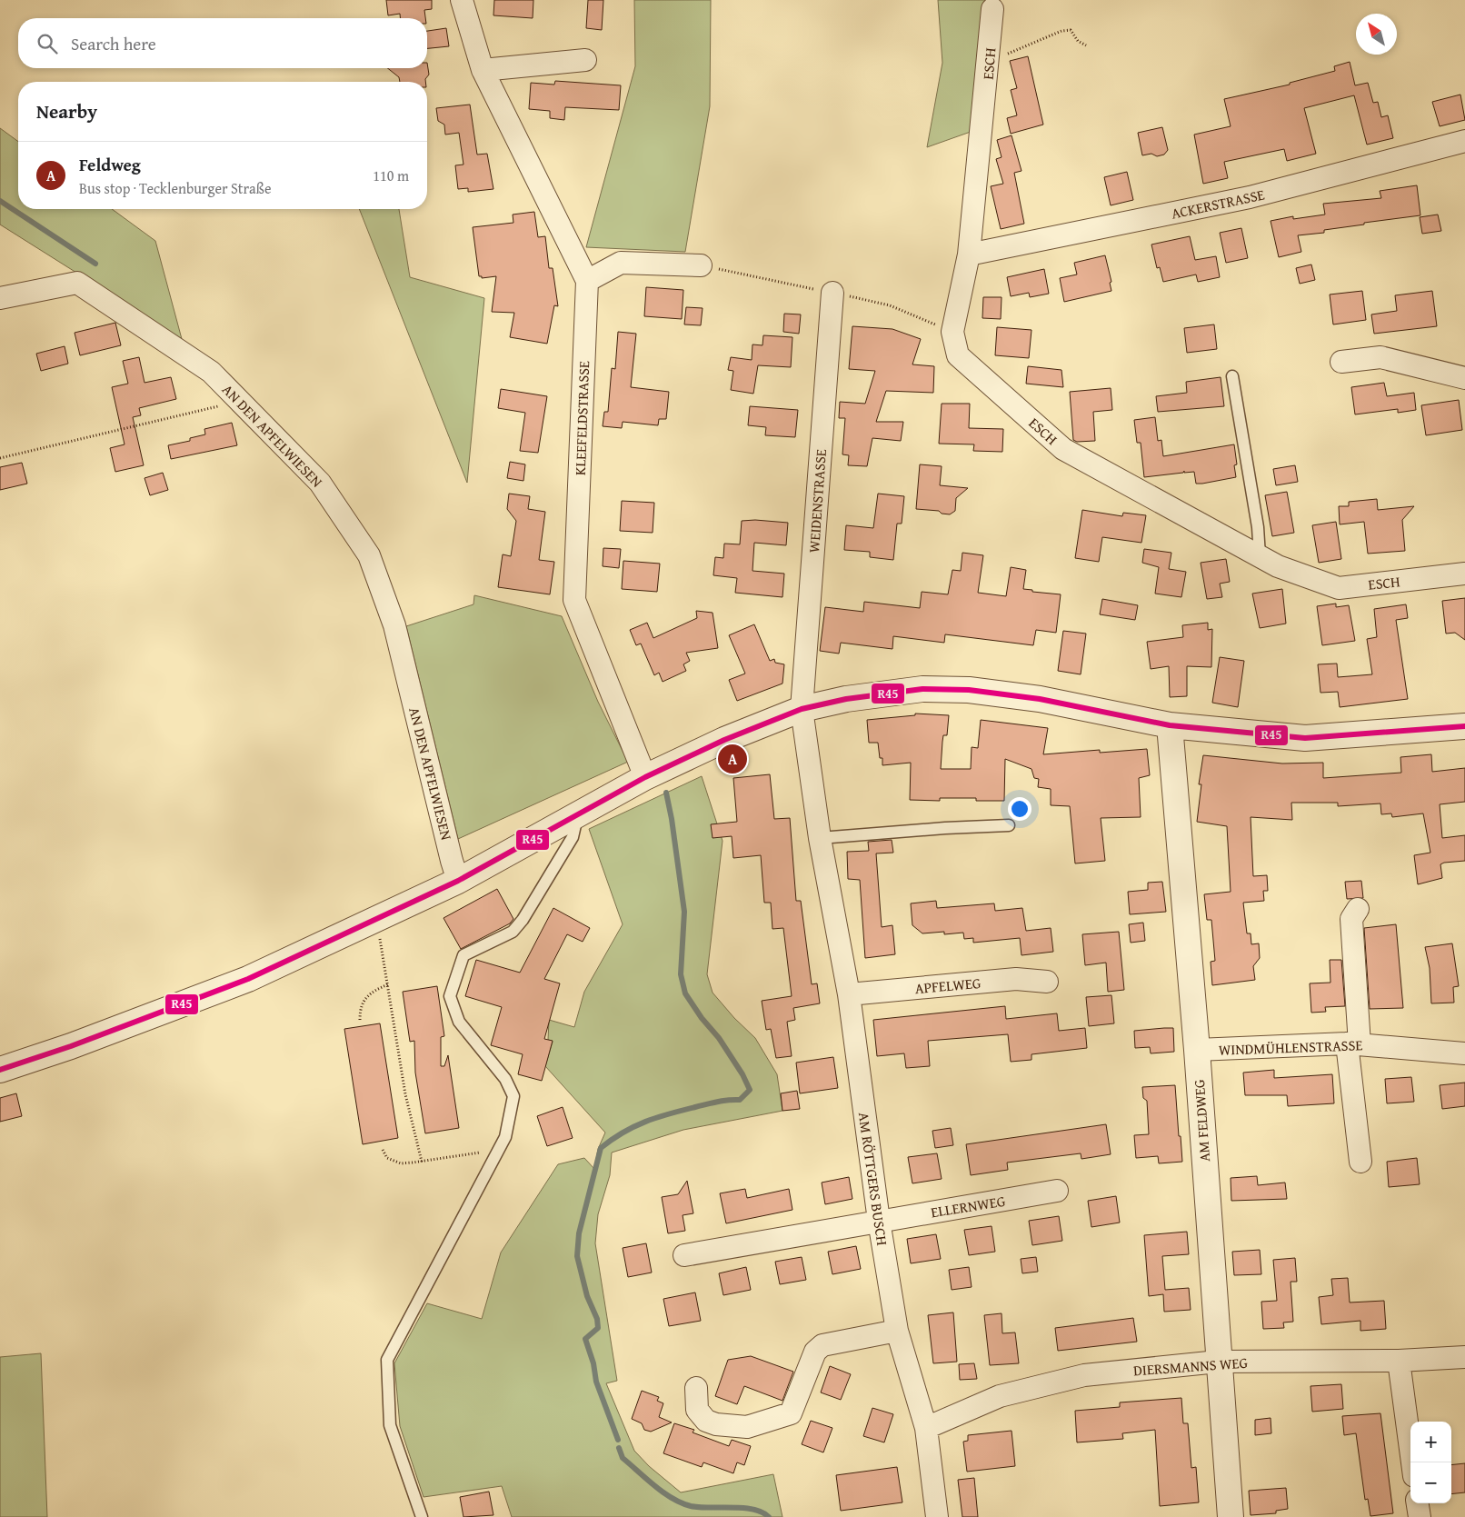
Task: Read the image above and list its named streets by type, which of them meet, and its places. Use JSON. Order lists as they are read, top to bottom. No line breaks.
{"streets":{"street":["ESCH","ACKERSTRASSE","KLEEFELDSTRASSE","AN DEN APFELWIESEN","WEIDENSTRASSE","APFELWEG","WINDMÜHLENSTRASSE","AM FELDWEG","AM RÖTTGERS BUSCH","ELLERNWEG","DIERSMANNS WEG"]},"crossings":[["ESCH","ACKERSTRASSE"],["WEIDENSTRASSE","AM RÖTTGERS BUSCH"],["APFELWEG","AM RÖTTGERS BUSCH"],["WINDMÜHLENSTRASSE","AM FELDWEG"],["AM FELDWEG","DIERSMANNS WEG"],["AM RÖTTGERS BUSCH","ELLERNWEG"],["AM RÖTTGERS BUSCH","DIERSMANNS WEG"]],"lines":["transit line R45"],"north":"top left","page":{"search":"Search here","heading":"Nearby","list":[{"mark":"A","name":"Feldweg","note":"Bus stop · Tecklenburger Straße","value":"110 m"}],"pins":"A","map_buttons":["+","−"]}}
